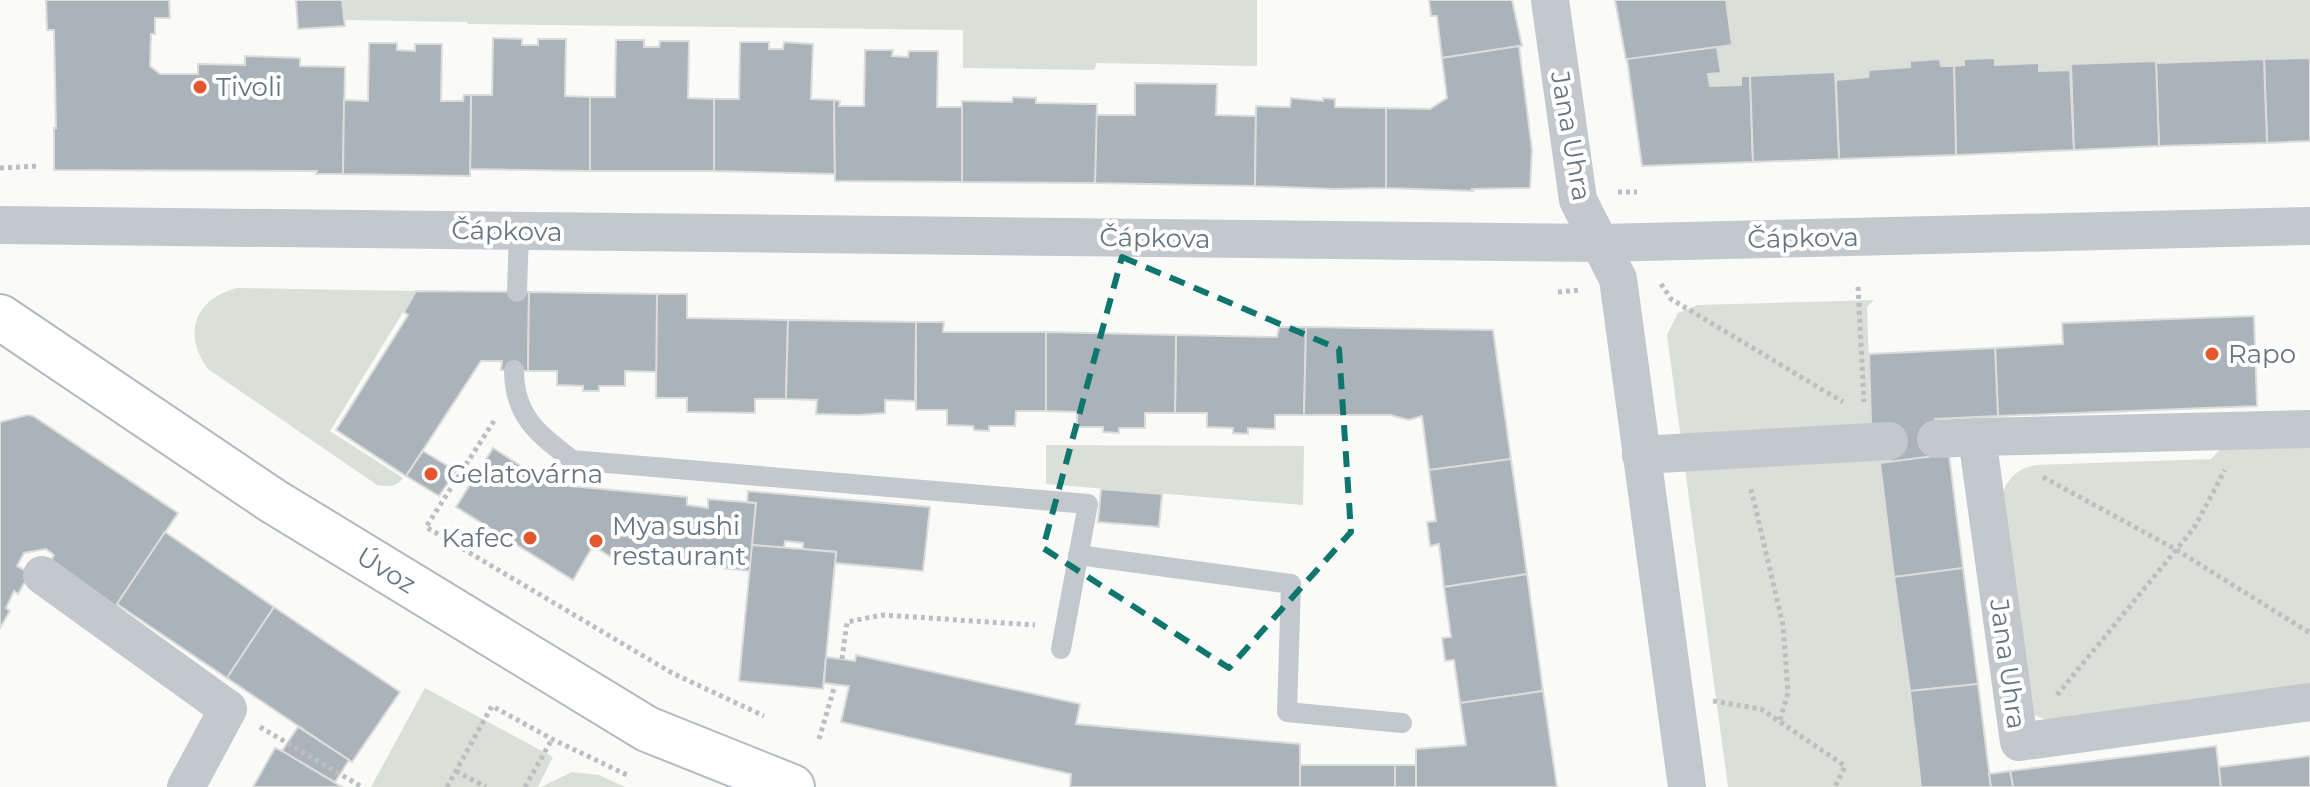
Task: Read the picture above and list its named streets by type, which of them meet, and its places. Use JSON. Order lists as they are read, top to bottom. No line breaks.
{"streets":{"main road":["Úvoz"],"street":["Jana Uhra","Čápkova"]},"crossings":[["Jana Uhra","Čápkova"]],"places":["Tivoli","Rapo","Gelatovárna","Kafec","Mya sushi restaurant"]}
